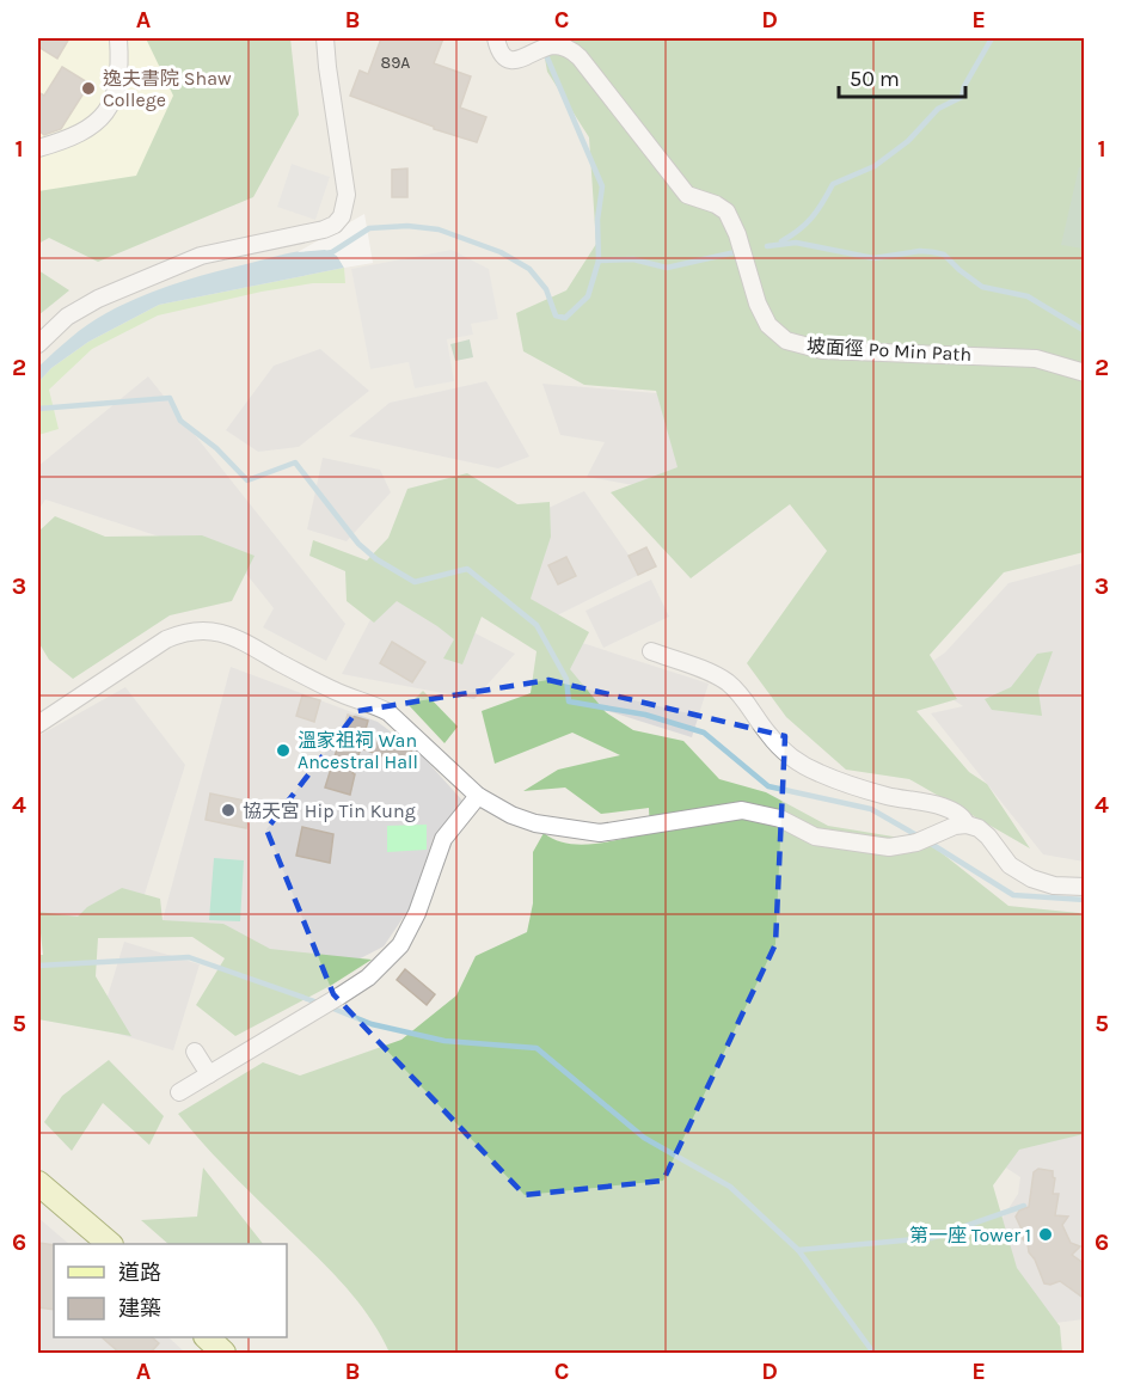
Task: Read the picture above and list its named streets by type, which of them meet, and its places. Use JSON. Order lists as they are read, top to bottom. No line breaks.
{"streets":{"street":["坡面徑 Po Min Path"]},"places":["逸夫書院 Shaw College","溫家祖祠 Wan Ancestral Hall","協天宮 Hip Tin Kung","第一座 Tower 1"],"house_numbers":["89A"],"legend":["道路","建築"],"scale_bar":"50 m","grid":{"columns":["A","B","C","D","E"],"rows":["1","2","3","4","5","6"]}}
